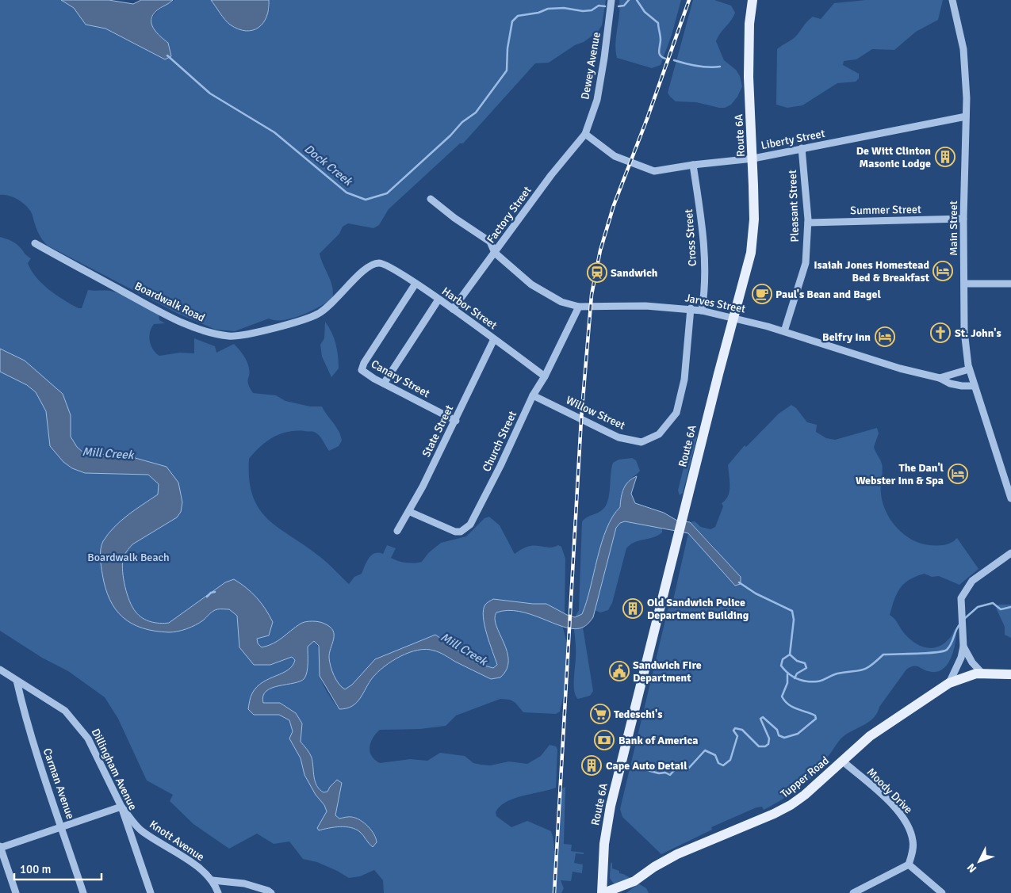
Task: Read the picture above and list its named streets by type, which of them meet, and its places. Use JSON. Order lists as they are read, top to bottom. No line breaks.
{"streets":{"main road":["Route 6A","Tupper Road"],"street":["Dewey Avenue","Liberty Street","Pleasant Street","Summer Street","Factory Street","Main Street","Cross Street","Boardwalk Road","Jarves Street","Harbor Street","Canary Street","Willow Street","State Street","Church Street","Dillingham Avenue","Carman Avenue","Moody Drive","Knott Avenue"]},"crossings":[["Dewey Avenue","Liberty Street"],["Dewey Avenue","Factory Street"],["Route 6A","Liberty Street"],["Route 6A","Jarves Street"],["Route 6A","Tupper Road"],["Liberty Street","Pleasant Street"],["Liberty Street","Factory Street"],["Liberty Street","Main Street"],["Liberty Street","Cross Street"],["Pleasant Street","Summer Street"],["Pleasant Street","Jarves Street"],["Summer Street","Main Street"],["Factory Street","Jarves Street"],["Factory Street","Harbor Street"],["Main Street","Jarves Street"],["Cross Street","Jarves Street"],["Boardwalk Road","Harbor Street"],["Jarves Street","Willow Street"],["Jarves Street","Church Street"],["Harbor Street","Canary Street"],["Harbor Street","State Street"],["Harbor Street","Church Street"],["Canary Street","State Street"],["Willow Street","Church Street"],["State Street","Church Street"],["Dillingham Avenue","Carman Avenue"],["Dillingham Avenue","Knott Avenue"],["Tupper Road","Moody Drive"]],"water":["Dock Creek","Mill Creek"],"parks":["Boardwalk Beach"],"places":{"building":["De Witt Clinton Masonic Lodge","Old Sandwich Police Department Building","Cape Auto Detail"],"hotel":["Isaiah Jones Homestead Bed & Breakfast","Belfry Inn","The Dan'l Webster Inn & Spa"],"station":["Sandwich"],"cafe":["Paul's Bean and Bagel"],"church":["St. John's"],"public building":["Sandwich FIre Department"],"supermarket":["Tedeschi's"],"bank":["Bank of America"]},"scale_bar":"100 m","north":"bottom left"}
